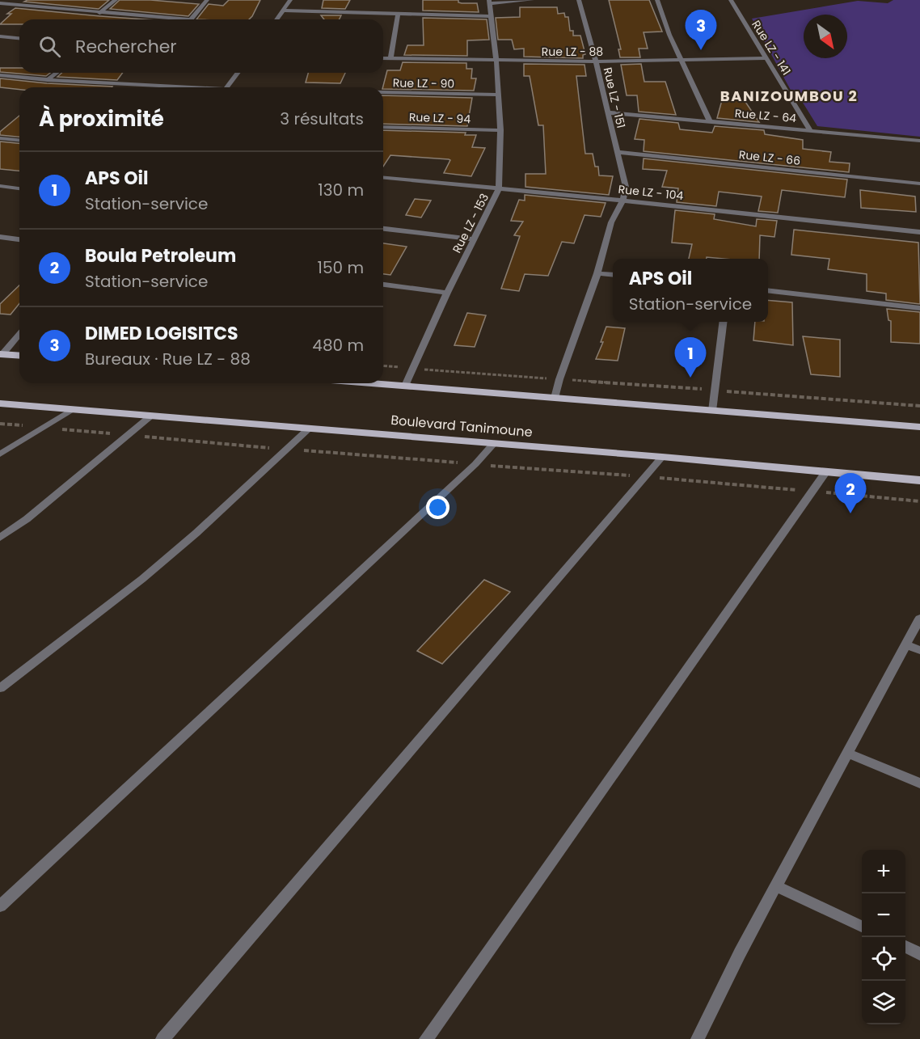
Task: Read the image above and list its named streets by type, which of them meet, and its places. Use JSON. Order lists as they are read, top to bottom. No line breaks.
{"streets":{"main road":["Boulevard Tanimoune"],"street":["Rue LZ - 141","Rue LZ - 88","Rue LZ - 90","Rue LZ - 151","Rue LZ - 64","Rue LZ - 94","Rue LZ - 66","Rue LZ - 104","Rue LZ - 153"]},"crossings":[["Rue LZ - 141","Rue LZ - 88"],["Rue LZ - 141","Rue LZ - 64"],["Rue LZ - 88","Rue LZ - 151"],["Rue LZ - 88","Rue LZ - 153"],["Rue LZ - 90","Rue LZ - 153"],["Rue LZ - 151","Rue LZ - 64"],["Rue LZ - 151","Rue LZ - 66"],["Rue LZ - 151","Rue LZ - 104"],["Rue LZ - 94","Rue LZ - 153"],["Rue LZ - 104","Rue LZ - 153"]],"districts":["BANIZOUMBOU 2"],"north":"bottom right","page":{"pins":["3","1","2"],"search":"Rechercher","heading":["À proximité","3 résultats"],"list":[{"mark":"1","name":"APS Oil","note":"Station-service","value":"130 m"},{"mark":"2","name":"Boula Petroleum","note":"Station-service","value":"150 m"},{"mark":"3","name":"DIMED LOGISITCS","note":"Bureaux · Rue LZ - 88","value":"480 m"}],"popup":["APS Oil","Station-service"],"map_buttons":["+","−"]}}
